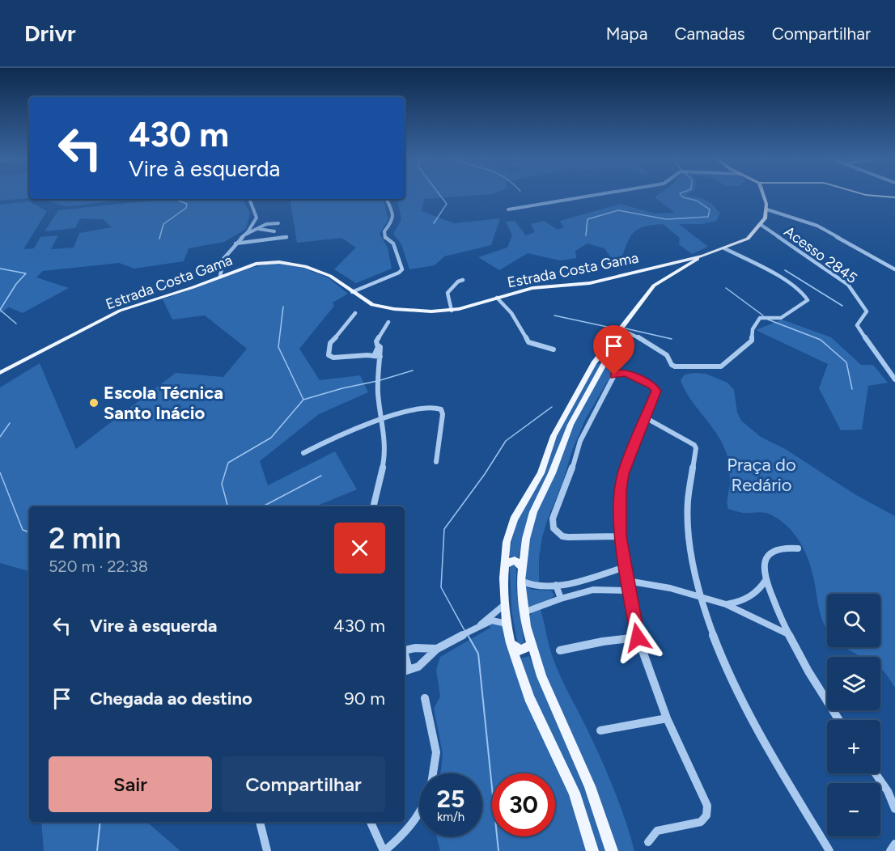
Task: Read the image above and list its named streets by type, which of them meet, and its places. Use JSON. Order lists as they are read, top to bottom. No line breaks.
{"streets":{"main road":["Estrada Costa Gama"],"street":["Acesso 2845"]},"crossings":[["Acesso 2845","Estrada Costa Gama"]],"parks":["Praça do Redário"],"places":["Escola Técnica Santo Inácio"],"page":{"header":"Drivr","nav":["Mapa","Camadas","Compartilhar"],"turn":["430 m","Vire à esquerda"],"heading":["2 min","520 m · 22:38"],"list":[{"name":"Vire à esquerda","value":"430 m"},{"name":"Chegada ao destino","value":"90 m"}],"map_buttons":["+","−"],"buttons":["Sair","Compartilhar"],"speed":"25 km/h","limit":"30"}}
